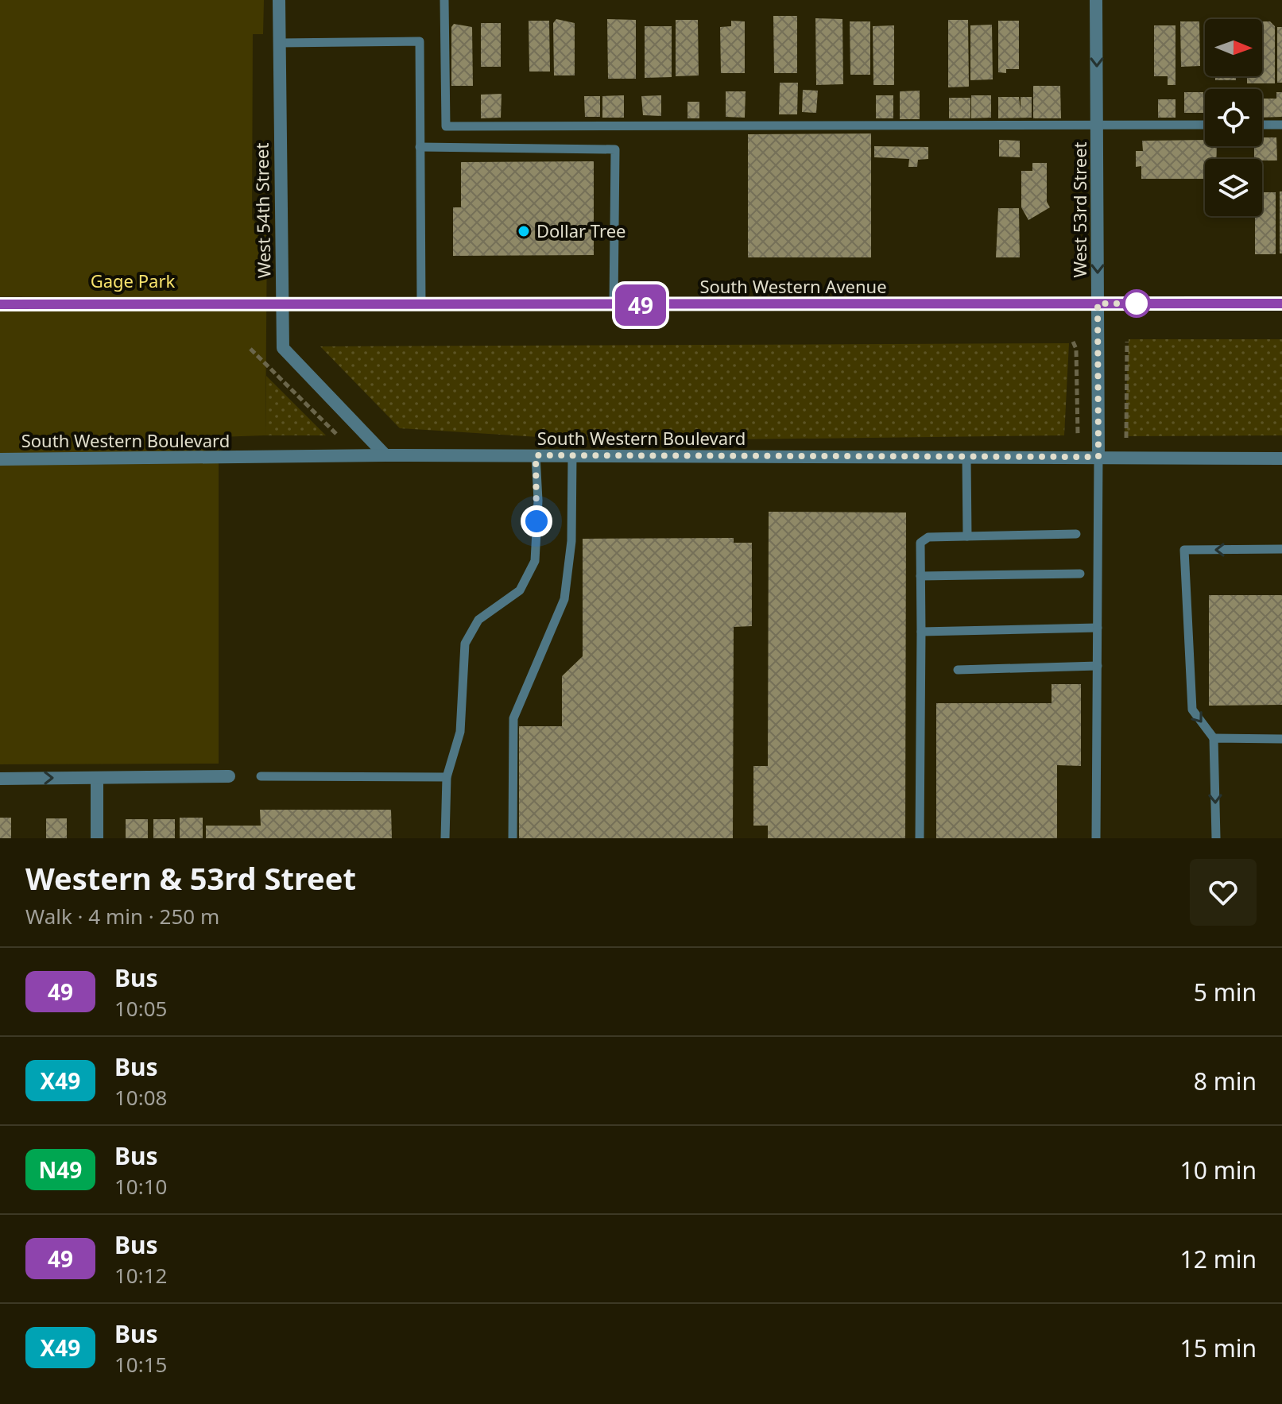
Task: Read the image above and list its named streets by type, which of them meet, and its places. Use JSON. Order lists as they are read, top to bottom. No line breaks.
{"streets":{"main road":["South Western Avenue"],"street":["West 53rd Street","West 54th Street","South Western Boulevard"]},"crossings":[["West 53rd Street","South Western Avenue"],["West 53rd Street","South Western Boulevard"],["West 54th Street","South Western Avenue"],["West 54th Street","South Western Boulevard"]],"one_way":["West 53rd Street"],"parks":["Gage Park"],"places":["Dollar Tree"],"lines":["bus line 49"],"north":"right","page":{"on_map":"49","heading":["Western & 53rd Street","Walk · 4 min · 250 m"],"list":[{"mark":"49","name":"Bus","note":"10:05","value":"5 min"},{"mark":"X49","name":"Bus","note":"10:08","value":"8 min"},{"mark":"N49","name":"Bus","note":"10:10","value":"10 min"},{"mark":"49","name":"Bus","note":"10:12","value":"12 min"},{"mark":"X49","name":"Bus","note":"10:15","value":"15 min"}]}}
